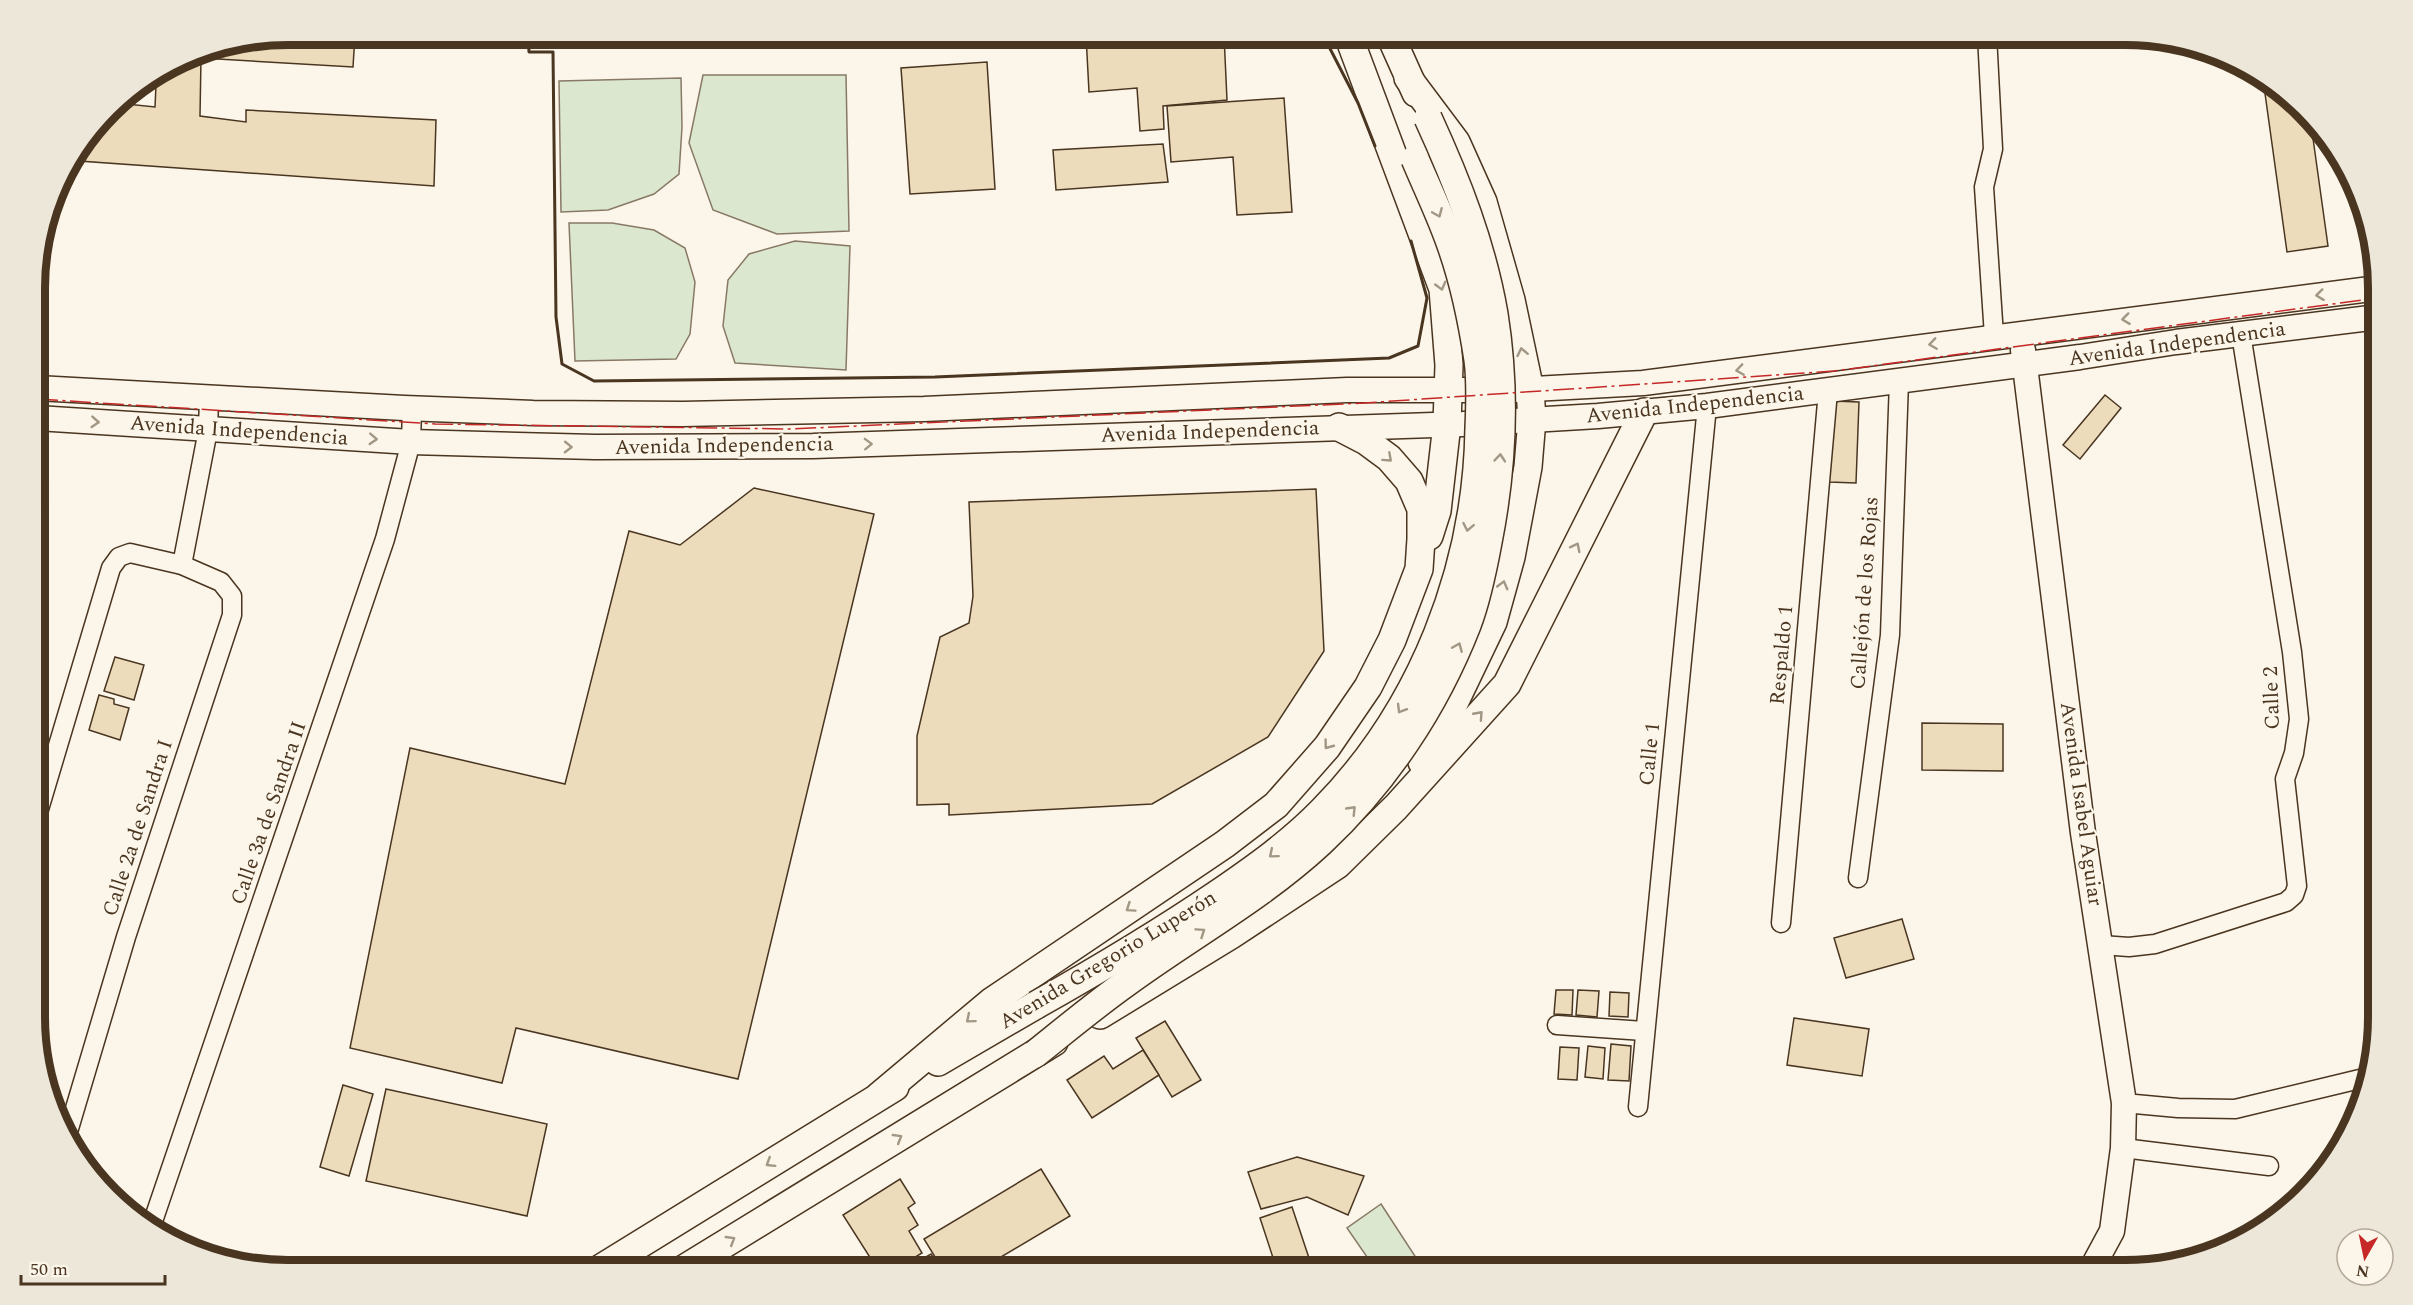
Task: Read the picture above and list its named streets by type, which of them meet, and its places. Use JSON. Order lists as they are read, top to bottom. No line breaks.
{"streets":{"main road":["Avenida Independencia","Avenida Isabel Aguiar","Avenida Gregorio Luperón"],"street":["Callejón de los Rojas","Respaldo 1","Calle 2","Calle 1","Calle 3a de Sandra II","Calle 2a de Sandra I"]},"crossings":[["Avenida Independencia","Callejón de los Rojas"],["Avenida Independencia","Respaldo 1"],["Avenida Independencia","Calle 2"],["Avenida Independencia","Calle 1"],["Avenida Independencia","Avenida Isabel Aguiar"],["Avenida Independencia","Calle 3a de Sandra II"],["Calle 2","Avenida Isabel Aguiar"]],"scale_bar":"50 m","north":"bottom"}
